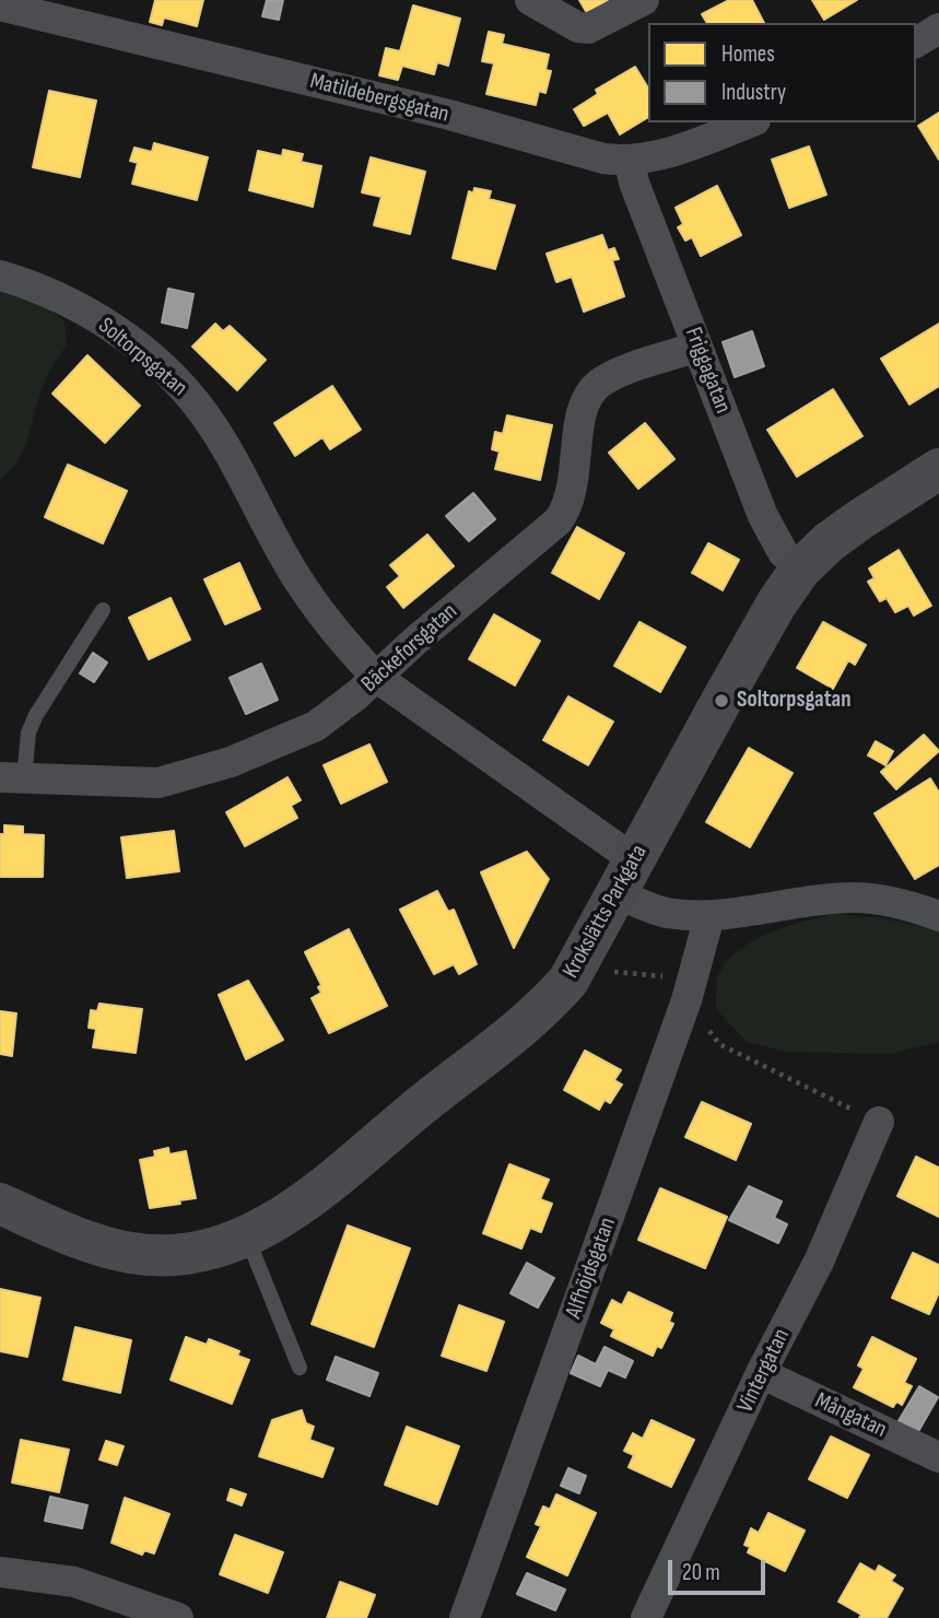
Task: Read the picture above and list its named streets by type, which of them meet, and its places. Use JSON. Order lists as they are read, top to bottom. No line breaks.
{"streets":{"street":["Matildebergsgatan","Soltorpsgatan","Friggagatan","Bäckeforsgatan","Krokslätts Parkgata","Alfhöjdsgatan","Vintergatan","Mångatan"]},"crossings":[["Matildebergsgatan","Friggagatan"],["Soltorpsgatan","Bäckeforsgatan"],["Soltorpsgatan","Krokslätts Parkgata"],["Soltorpsgatan","Alfhöjdsgatan"],["Friggagatan","Bäckeforsgatan"],["Friggagatan","Krokslätts Parkgata"],["Vintergatan","Mångatan"]],"places":["Soltorpsgatan"],"legend":["Homes","Industry"],"scale_bar":"20 m"}
